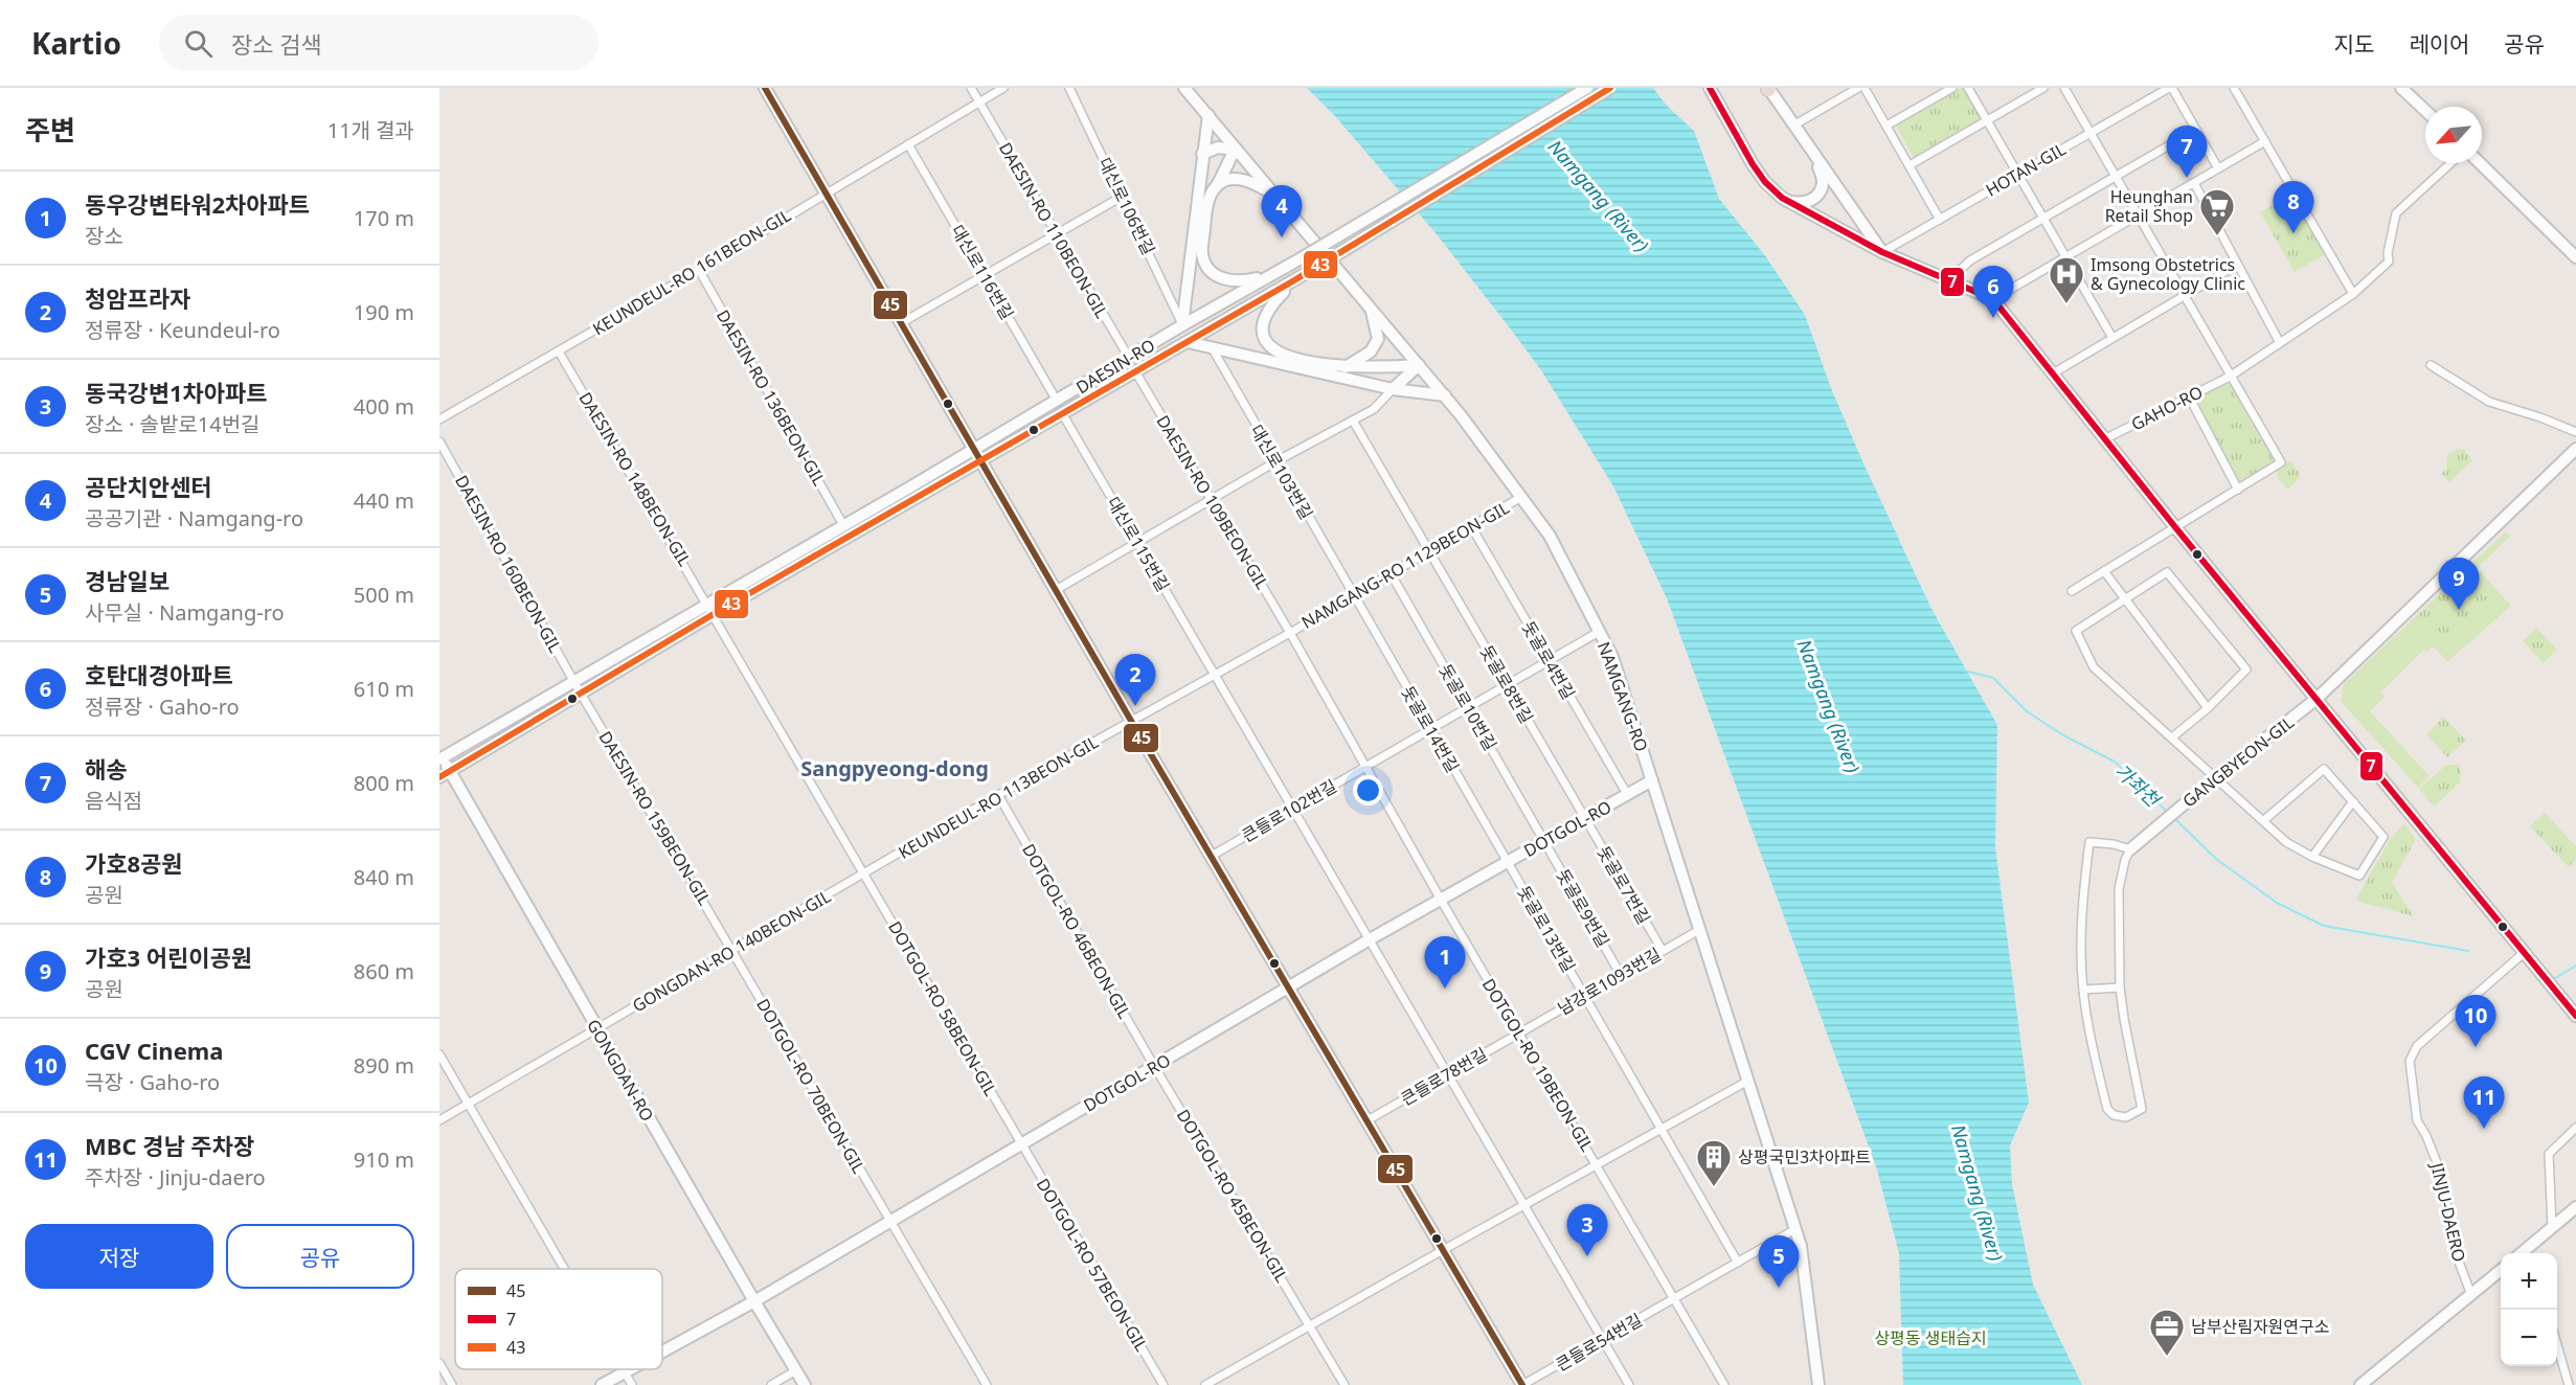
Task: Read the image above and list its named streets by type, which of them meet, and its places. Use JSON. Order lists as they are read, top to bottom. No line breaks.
{"streets":{"street":["HOTAN-GIL","대신로106번길","DAESIN-RO 110BEON-GIL","KEUNDEUL-RO 161BEON-GIL","대신로116번길","DAESIN-RO","DAESIN-RO 136BEON-GIL","GAHO-RO","대신로103번길","DAESIN-RO 148BEON-GIL","DAESIN-RO 109BEON-GIL","대신로115번길","DAESIN-RO 160BEON-GIL","NAMGANG-RO 1129BEON-GIL","돗골로4번길","돗골로8번길","NAMGANG-RO","돗골로10번길","돗골로14번길","GANGBYEON-GIL","KEUNDEUL-RO 113BEON-GIL","큰들로102번길","DAESIN-RO 159BEON-GIL","DOTGOL-RO","돗골로7번길","돗골로9번길","돗골로13번길","DOTGOL-RO 46BEON-GIL","GONGDAN-RO 140BEON-GIL","남강로1093번길","DOTGOL-RO 58BEON-GIL","DOTGOL-RO 19BEON-GIL","GONGDAN-RO","큰들로78번길","DOTGOL-RO 70BEON-GIL","DOTGOL-RO 45BEON-GIL","JINJU-DAERO","DOTGOL-RO 57BEON-GIL","큰들로54번길"]},"crossings":[["대신로106번길","DAESIN-RO"],["DAESIN-RO 110BEON-GIL","KEUNDEUL-RO 161BEON-GIL"],["DAESIN-RO 110BEON-GIL","DAESIN-RO"],["KEUNDEUL-RO 161BEON-GIL","대신로116번길"],["KEUNDEUL-RO 161BEON-GIL","DAESIN-RO 136BEON-GIL"],["KEUNDEUL-RO 161BEON-GIL","DAESIN-RO 148BEON-GIL"],["대신로116번길","DAESIN-RO"],["DAESIN-RO","DAESIN-RO 136BEON-GIL"],["DAESIN-RO","DAESIN-RO 148BEON-GIL"],["DAESIN-RO","DAESIN-RO 109BEON-GIL"],["DAESIN-RO","대신로115번길"],["DAESIN-RO","DAESIN-RO 160BEON-GIL"],["DAESIN-RO","DAESIN-RO 159BEON-GIL"],["DAESIN-RO","GONGDAN-RO"],["대신로103번길","NAMGANG-RO 1129BEON-GIL"],["대신로103번길","돗골로14번길"],["DAESIN-RO 148BEON-GIL","KEUNDEUL-RO 113BEON-GIL"],["DAESIN-RO 148BEON-GIL","GONGDAN-RO 140BEON-GIL"],["DAESIN-RO 148BEON-GIL","DOTGOL-RO 58BEON-GIL"],["DAESIN-RO 109BEON-GIL","NAMGANG-RO 1129BEON-GIL"],["DAESIN-RO 109BEON-GIL","큰들로102번길"],["DAESIN-RO 109BEON-GIL","DOTGOL-RO 19BEON-GIL"],["대신로115번길","NAMGANG-RO 1129BEON-GIL"],["대신로115번길","KEUNDEUL-RO 113BEON-GIL"],["대신로115번길","큰들로102번길"],["대신로115번길","DOTGOL-RO"],["대신로115번길","큰들로78번길"],["대신로115번길","큰들로54번길"],["DAESIN-RO 160BEON-GIL","DAESIN-RO 159BEON-GIL"],["NAMGANG-RO 1129BEON-GIL","돗골로4번길"],["NAMGANG-RO 1129BEON-GIL","돗골로8번길"],["NAMGANG-RO 1129BEON-GIL","NAMGANG-RO"],["NAMGANG-RO 1129BEON-GIL","돗골로10번길"],["NAMGANG-RO 1129BEON-GIL","돗골로14번길"],["NAMGANG-RO 1129BEON-GIL","KEUNDEUL-RO 113BEON-GIL"],["돗골로4번길","큰들로102번길"],["돗골로4번길","DOTGOL-RO"],["돗골로8번길","큰들로102번길"],["돗골로8번길","DOTGOL-RO"],["돗골로8번길","돗골로7번길"],["NAMGANG-RO","큰들로102번길"],["NAMGANG-RO","DOTGOL-RO"],["NAMGANG-RO","남강로1093번길"],["NAMGANG-RO","큰들로54번길"],["돗골로10번길","큰들로102번길"],["돗골로10번길","DOTGOL-RO"],["돗골로10번길","돗골로9번길"],["돗골로14번길","큰들로102번길"],["돗골로14번길","DOTGOL-RO"],["돗골로14번길","돗골로13번길"],["KEUNDEUL-RO 113BEON-GIL","DOTGOL-RO 46BEON-GIL"],["KEUNDEUL-RO 113BEON-GIL","GONGDAN-RO 140BEON-GIL"],["KEUNDEUL-RO 113BEON-GIL","DOTGOL-RO 58BEON-GIL"],["큰들로102번길","DOTGOL-RO 19BEON-GIL"],["DAESIN-RO 159BEON-GIL","GONGDAN-RO 140BEON-GIL"],["DAESIN-RO 159BEON-GIL","DOTGOL-RO 70BEON-GIL"],["DOTGOL-RO","돗골로7번길"],["DOTGOL-RO","돗골로9번길"],["DOTGOL-RO","돗골로13번길"],["DOTGOL-RO","DOTGOL-RO 46BEON-GIL"],["DOTGOL-RO","DOTGOL-RO 58BEON-GIL"],["DOTGOL-RO","DOTGOL-RO 19BEON-GIL"],["DOTGOL-RO","GONGDAN-RO"],["DOTGOL-RO","DOTGOL-RO 70BEON-GIL"],["DOTGOL-RO","DOTGOL-RO 45BEON-GIL"],["DOTGOL-RO","DOTGOL-RO 57BEON-GIL"],["돗골로7번길","남강로1093번길"],["돗골로9번길","남강로1093번길"],["돗골로13번길","남강로1093번길"],["돗골로13번길","큰들로54번길"],["DOTGOL-RO 46BEON-GIL","DOTGOL-RO 45BEON-GIL"],["GONGDAN-RO 140BEON-GIL","DOTGOL-RO 58BEON-GIL"],["GONGDAN-RO 140BEON-GIL","GONGDAN-RO"],["GONGDAN-RO 140BEON-GIL","DOTGOL-RO 70BEON-GIL"],["남강로1093번길","DOTGOL-RO 19BEON-GIL"],["남강로1093번길","큰들로78번길"],["DOTGOL-RO 58BEON-GIL","DOTGOL-RO 57BEON-GIL"],["DOTGOL-RO 19BEON-GIL","큰들로78번길"],["DOTGOL-RO 19BEON-GIL","큰들로54번길"]],"districts":["Sangpyeong-dong"],"water":["Namgang (River)","가좌천"],"parks":["상평동 생태습지"],"places":{"supermarket":["Heunghan Retail Shop"],"hospital":["Imsong Obstetrics & Gynecology Clinic"],"building":["상평국민3차아파트"],"office":["남부산림자원연구소"]},"lines":["transit line 45","transit line 7","transit line 43"],"legend":["45","7","43"],"north":"bottom left","page":{"header":"Kartio","search":"장소 검색","nav":["지도","레이어","공유"],"heading":["주변","11개 결과"],"pins":["7","8","4","6","9","2","1","10","11","3","5"],"list":[{"mark":"1","name":"동우강변타워2차아파트","note":"장소","value":"170 m"},{"mark":"2","name":"청암프라자","note":"정류장 · Keundeul-ro","value":"190 m"},{"mark":"3","name":"동국강변1차아파트","note":"장소 · 솔밭로14번길","value":"400 m"},{"mark":"4","name":"공단치안센터","note":"공공기관 · Namgang-ro","value":"440 m"},{"mark":"5","name":"경남일보","note":"사무실 · Namgang-ro","value":"500 m"},{"mark":"6","name":"호탄대경아파트","note":"정류장 · Gaho-ro","value":"610 m"},{"mark":"7","name":"해송","note":"음식점","value":"800 m"},{"mark":"8","name":"가호8공원","note":"공원","value":"840 m"},{"mark":"9","name":"가호3 어린이공원","note":"공원","value":"860 m"},{"mark":"10","name":"CGV Cinema","note":"극장 · Gaho-ro","value":"890 m"},{"mark":"11","name":"MBC 경남 주차장","note":"주차장 · Jinju-daero","value":"910 m"}],"buttons":["저장","공유"],"map_buttons":["+","−"]}}
